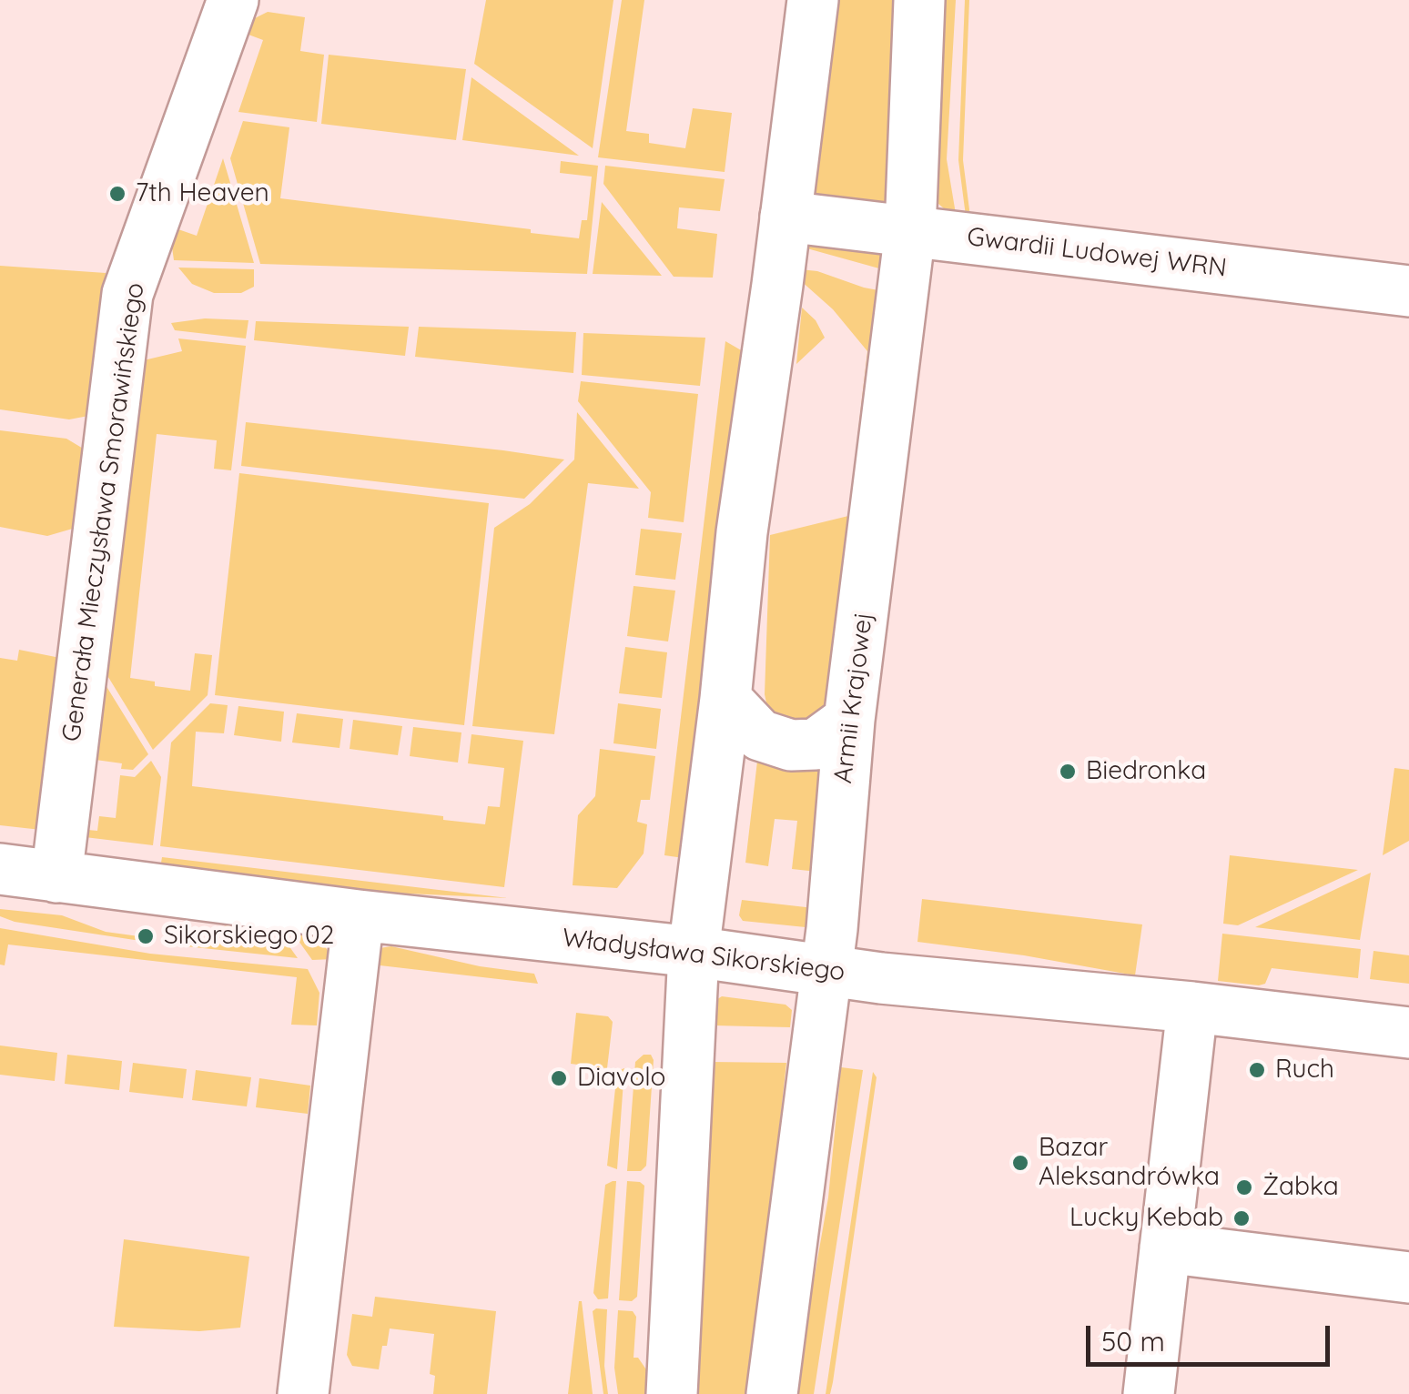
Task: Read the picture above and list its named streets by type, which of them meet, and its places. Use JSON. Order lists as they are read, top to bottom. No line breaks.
{"streets":{"street":["Gwardii Ludowej WRN","Generała Mieczysława Smorawińskiego","Armii Krajowej","Władysława Sikorskiego"]},"crossings":[["Gwardii Ludowej WRN","Armii Krajowej"],["Generała Mieczysława Smorawińskiego","Władysława Sikorskiego"],["Armii Krajowej","Władysława Sikorskiego"]],"places":["7th Heaven","Biedronka","Sikorskiego 02","Ruch","Diavolo","Bazar Aleksandrówka","Żabka","Lucky Kebab"],"scale_bar":"50 m"}
